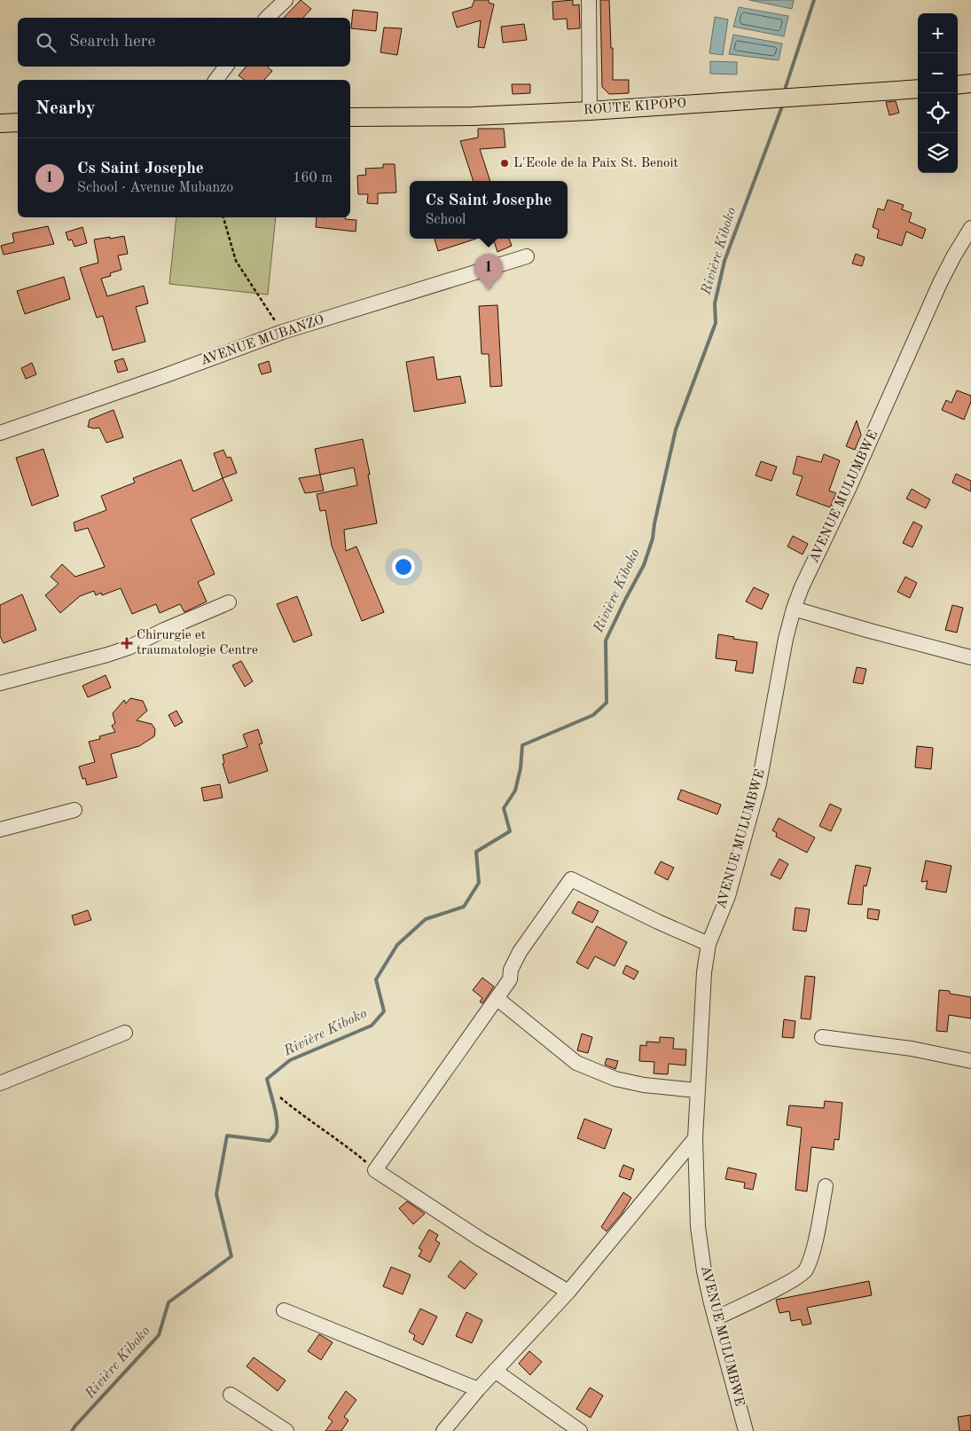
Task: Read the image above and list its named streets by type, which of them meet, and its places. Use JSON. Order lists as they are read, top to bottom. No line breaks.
{"streets":{"main road":["ROUTE KIPOPO"],"street":["AVENUE MUBANZO","AVENUE MULUMBWE"]},"water":["Rivière Kiboko"],"places":{"other":["L'Ecole de la Paix St. Benoit"],"health":["Chirurgie et traumatologie Centre"]},"page":{"map_buttons":["+","−"],"search":"Search here","heading":"Nearby","list":[{"mark":"1","name":"Cs Saint Josephe","note":"School · Avenue Mubanzo","value":"160 m"}],"popup":["Cs Saint Josephe","School"],"pins":"1"}}
